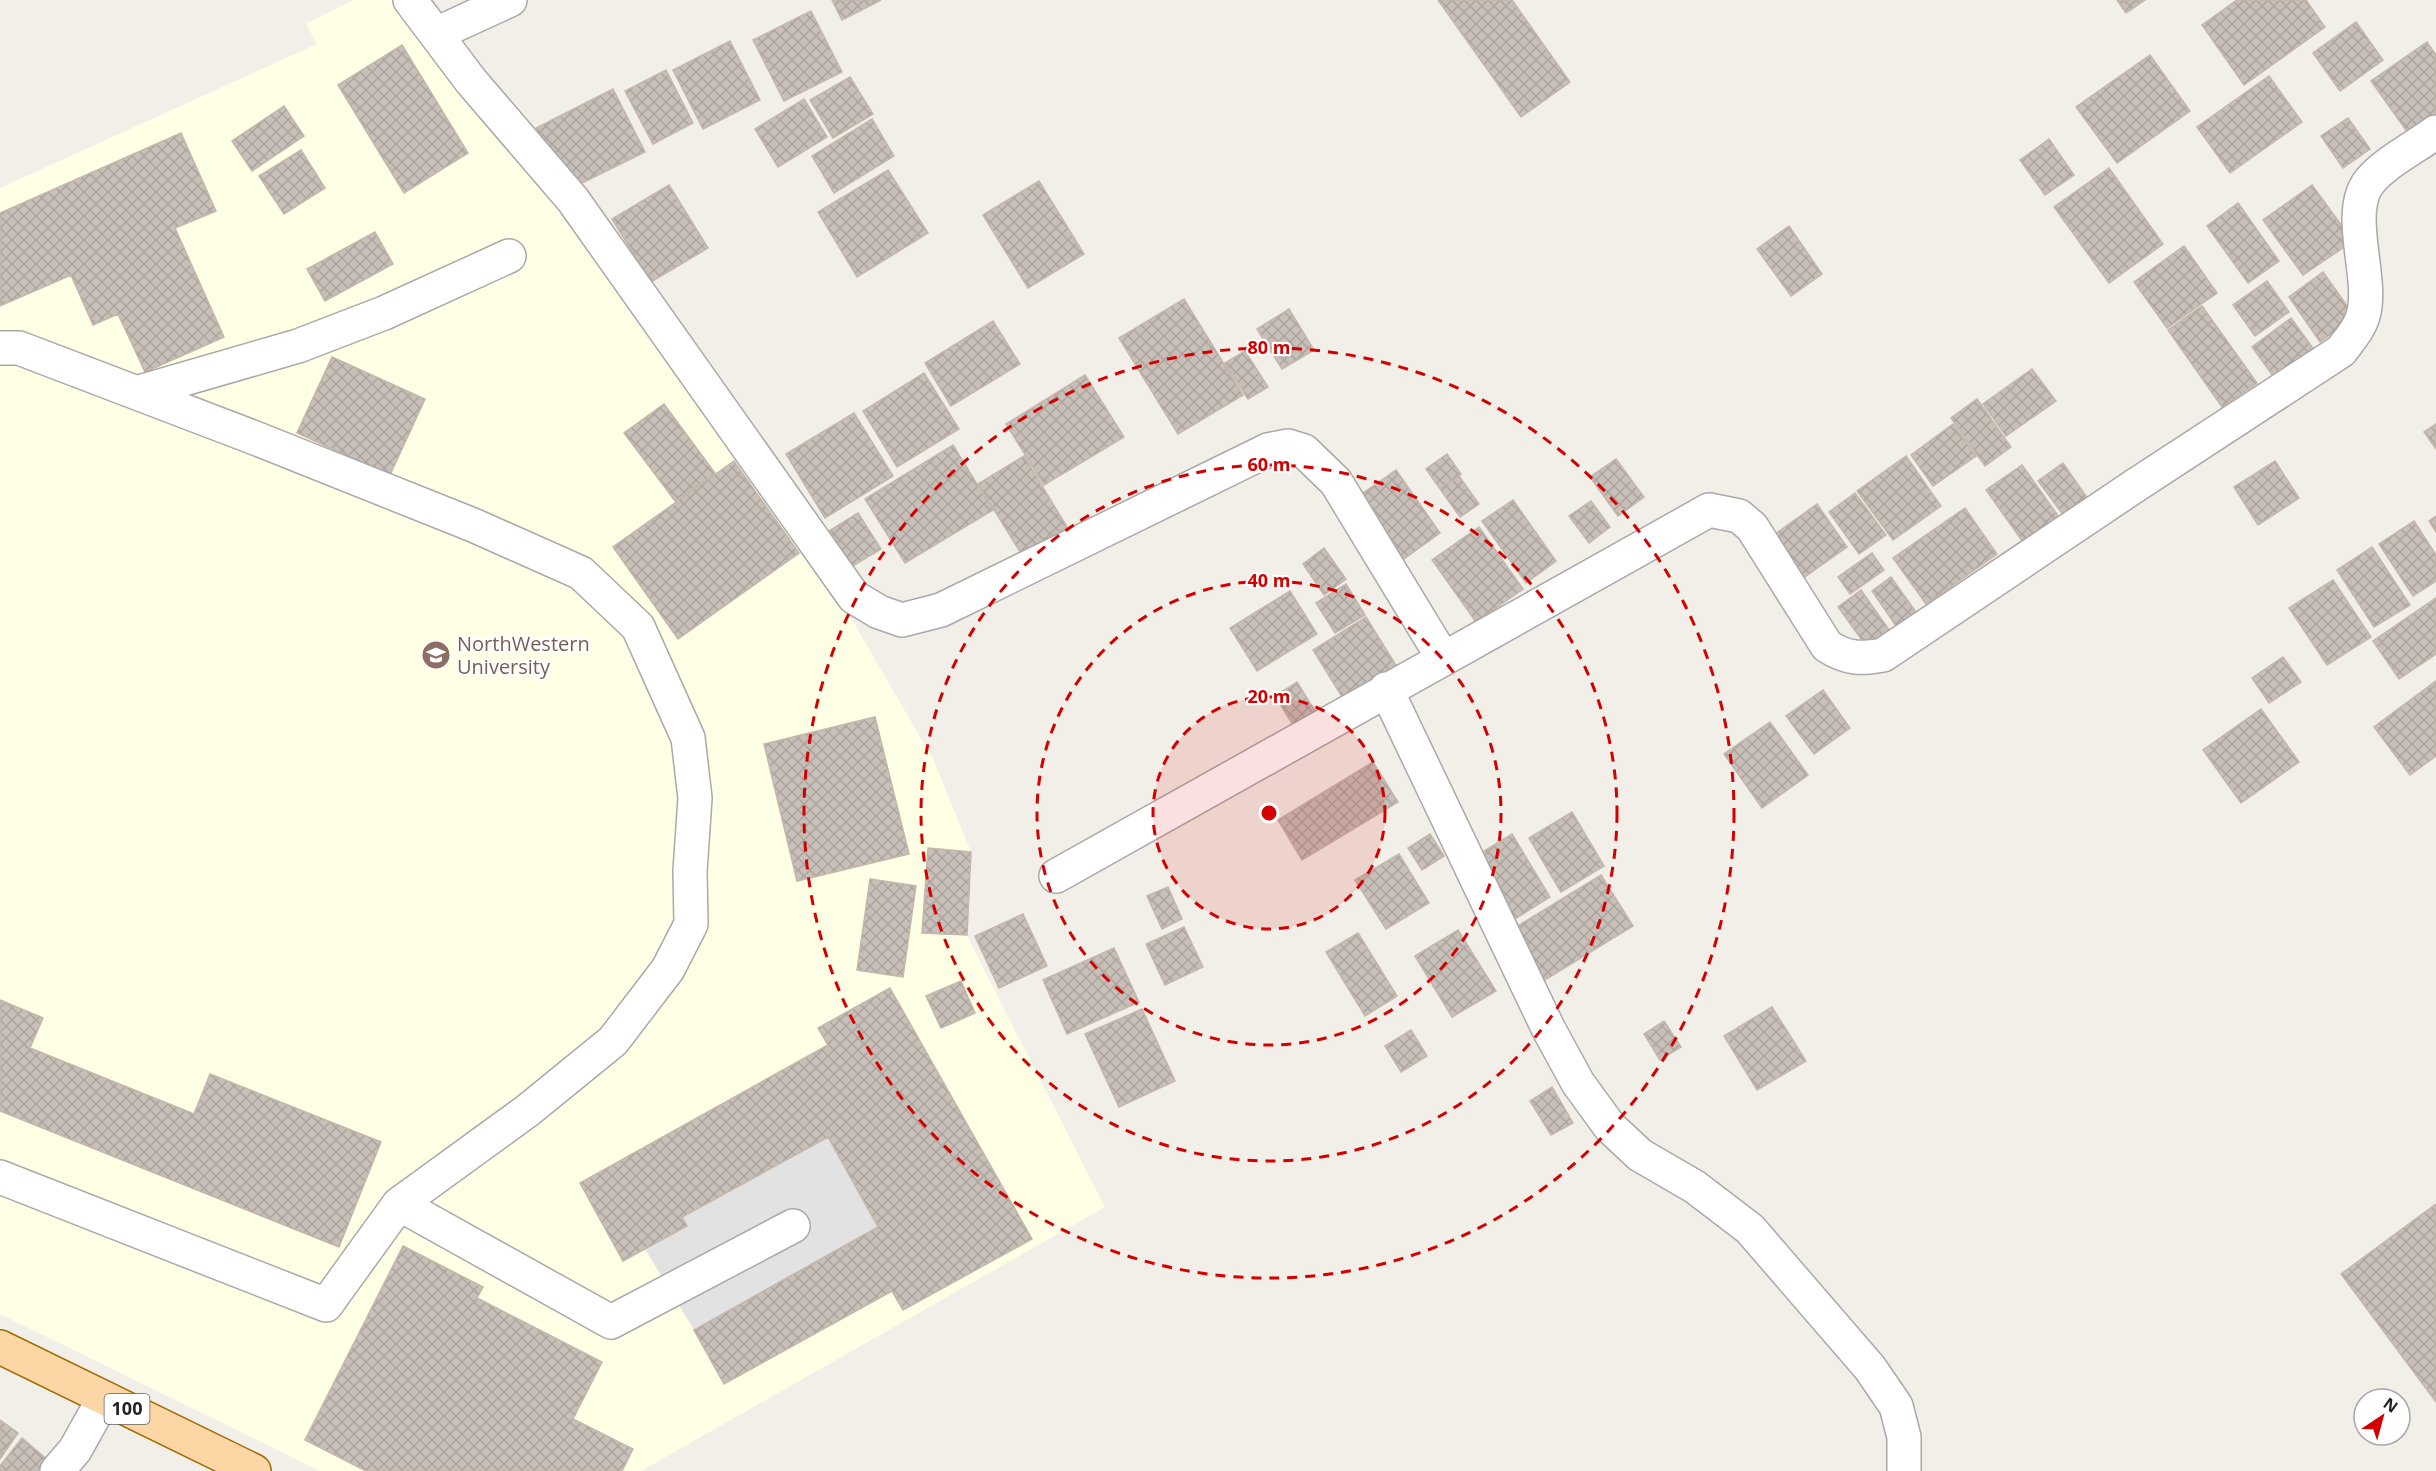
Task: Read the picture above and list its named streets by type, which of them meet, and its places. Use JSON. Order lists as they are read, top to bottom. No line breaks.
{"streets":{"main road":["100"]},"places":{"school or university":["NorthWestern University"]},"north":"top right","rings":["80 m","60 m","40 m","20 m"]}
